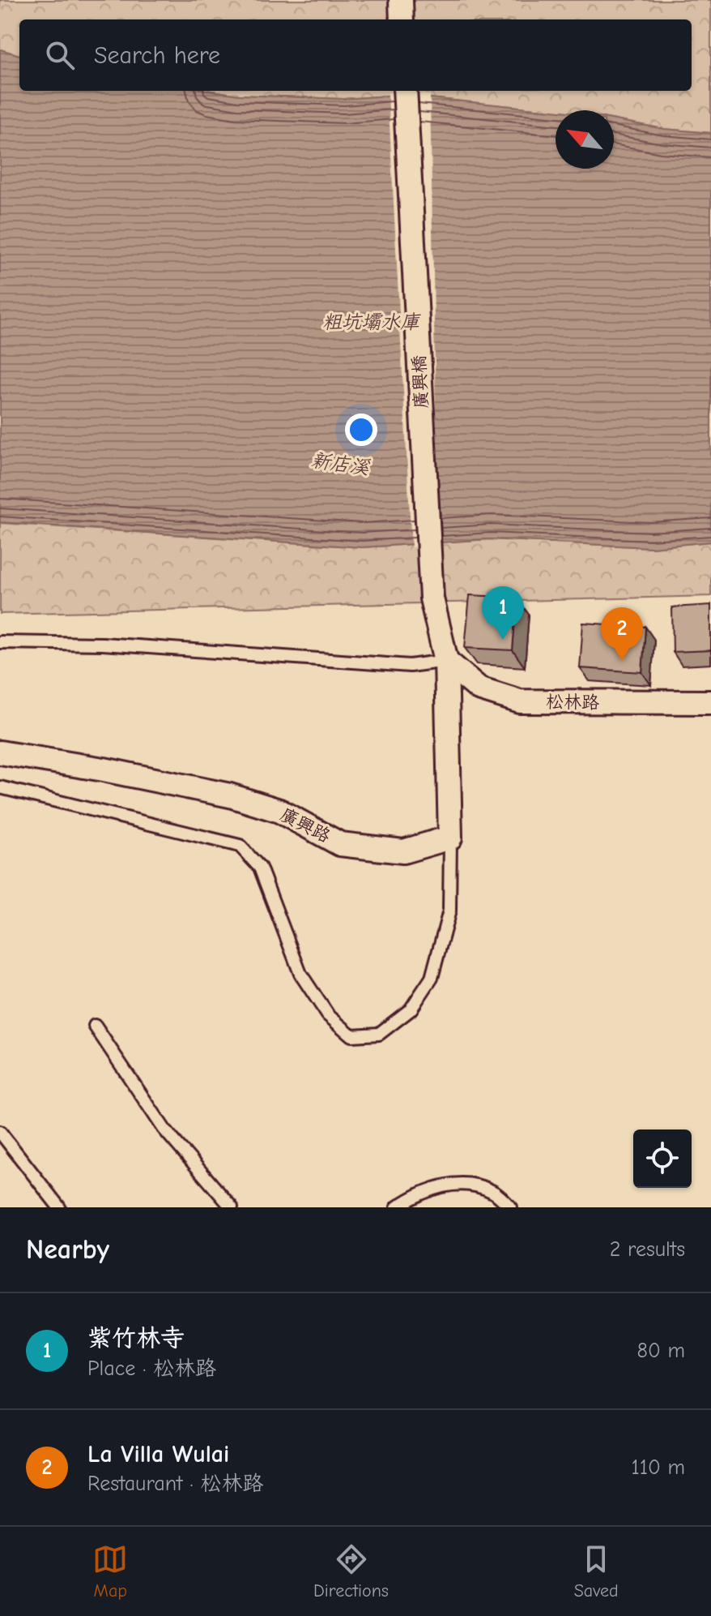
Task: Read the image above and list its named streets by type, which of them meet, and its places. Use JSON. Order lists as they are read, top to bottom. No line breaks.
{"streets":{"street":["廣興橋","松林路","廣興路"]},"crossings":[["廣興橋","松林路"]],"water":["粗坑壩水庫","新店溪"],"north":"top left","page":{"search":"Search here","pins":["1","2"],"heading":["Nearby","2 results"],"list":[{"mark":"1","name":"紫竹林寺","note":"Place · 松林路","value":"80 m"},{"mark":"2","name":"La Villa Wulai","note":"Restaurant · 松林路","value":"110 m"}],"nav":["Map","Directions","Saved"]}}
